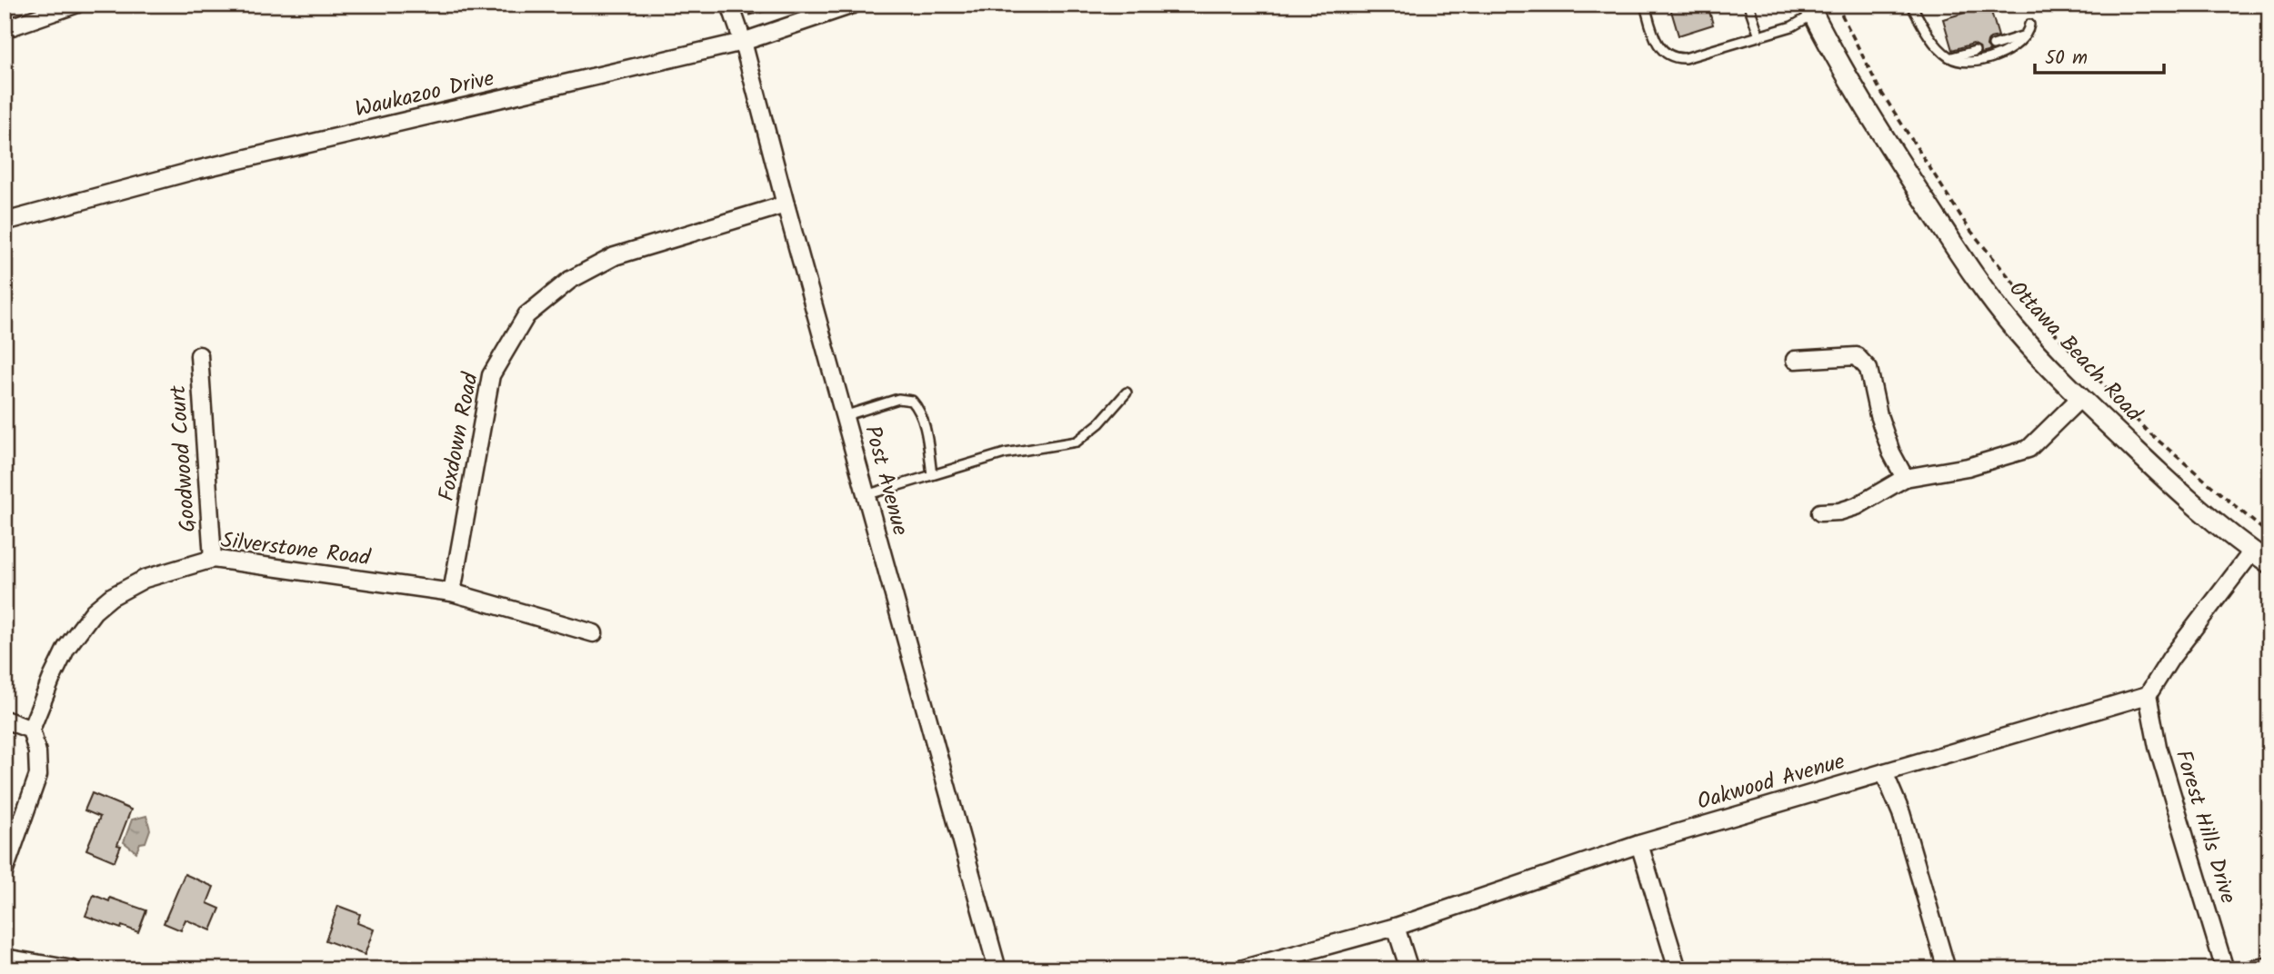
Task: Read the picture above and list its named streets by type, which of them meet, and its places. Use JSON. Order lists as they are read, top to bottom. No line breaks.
{"streets":{"street":["Waukazoo Drive","Ottawa Beach Road","Foxdown Road","Goodwood Court","Post Avenue","Silverstone Road","Oakwood Avenue","Forest Hills Drive"]},"crossings":[["Waukazoo Drive","Post Avenue"],["Foxdown Road","Post Avenue"],["Foxdown Road","Silverstone Road"],["Goodwood Court","Silverstone Road"],["Oakwood Avenue","Forest Hills Drive"]],"scale_bar":"50 m"}
